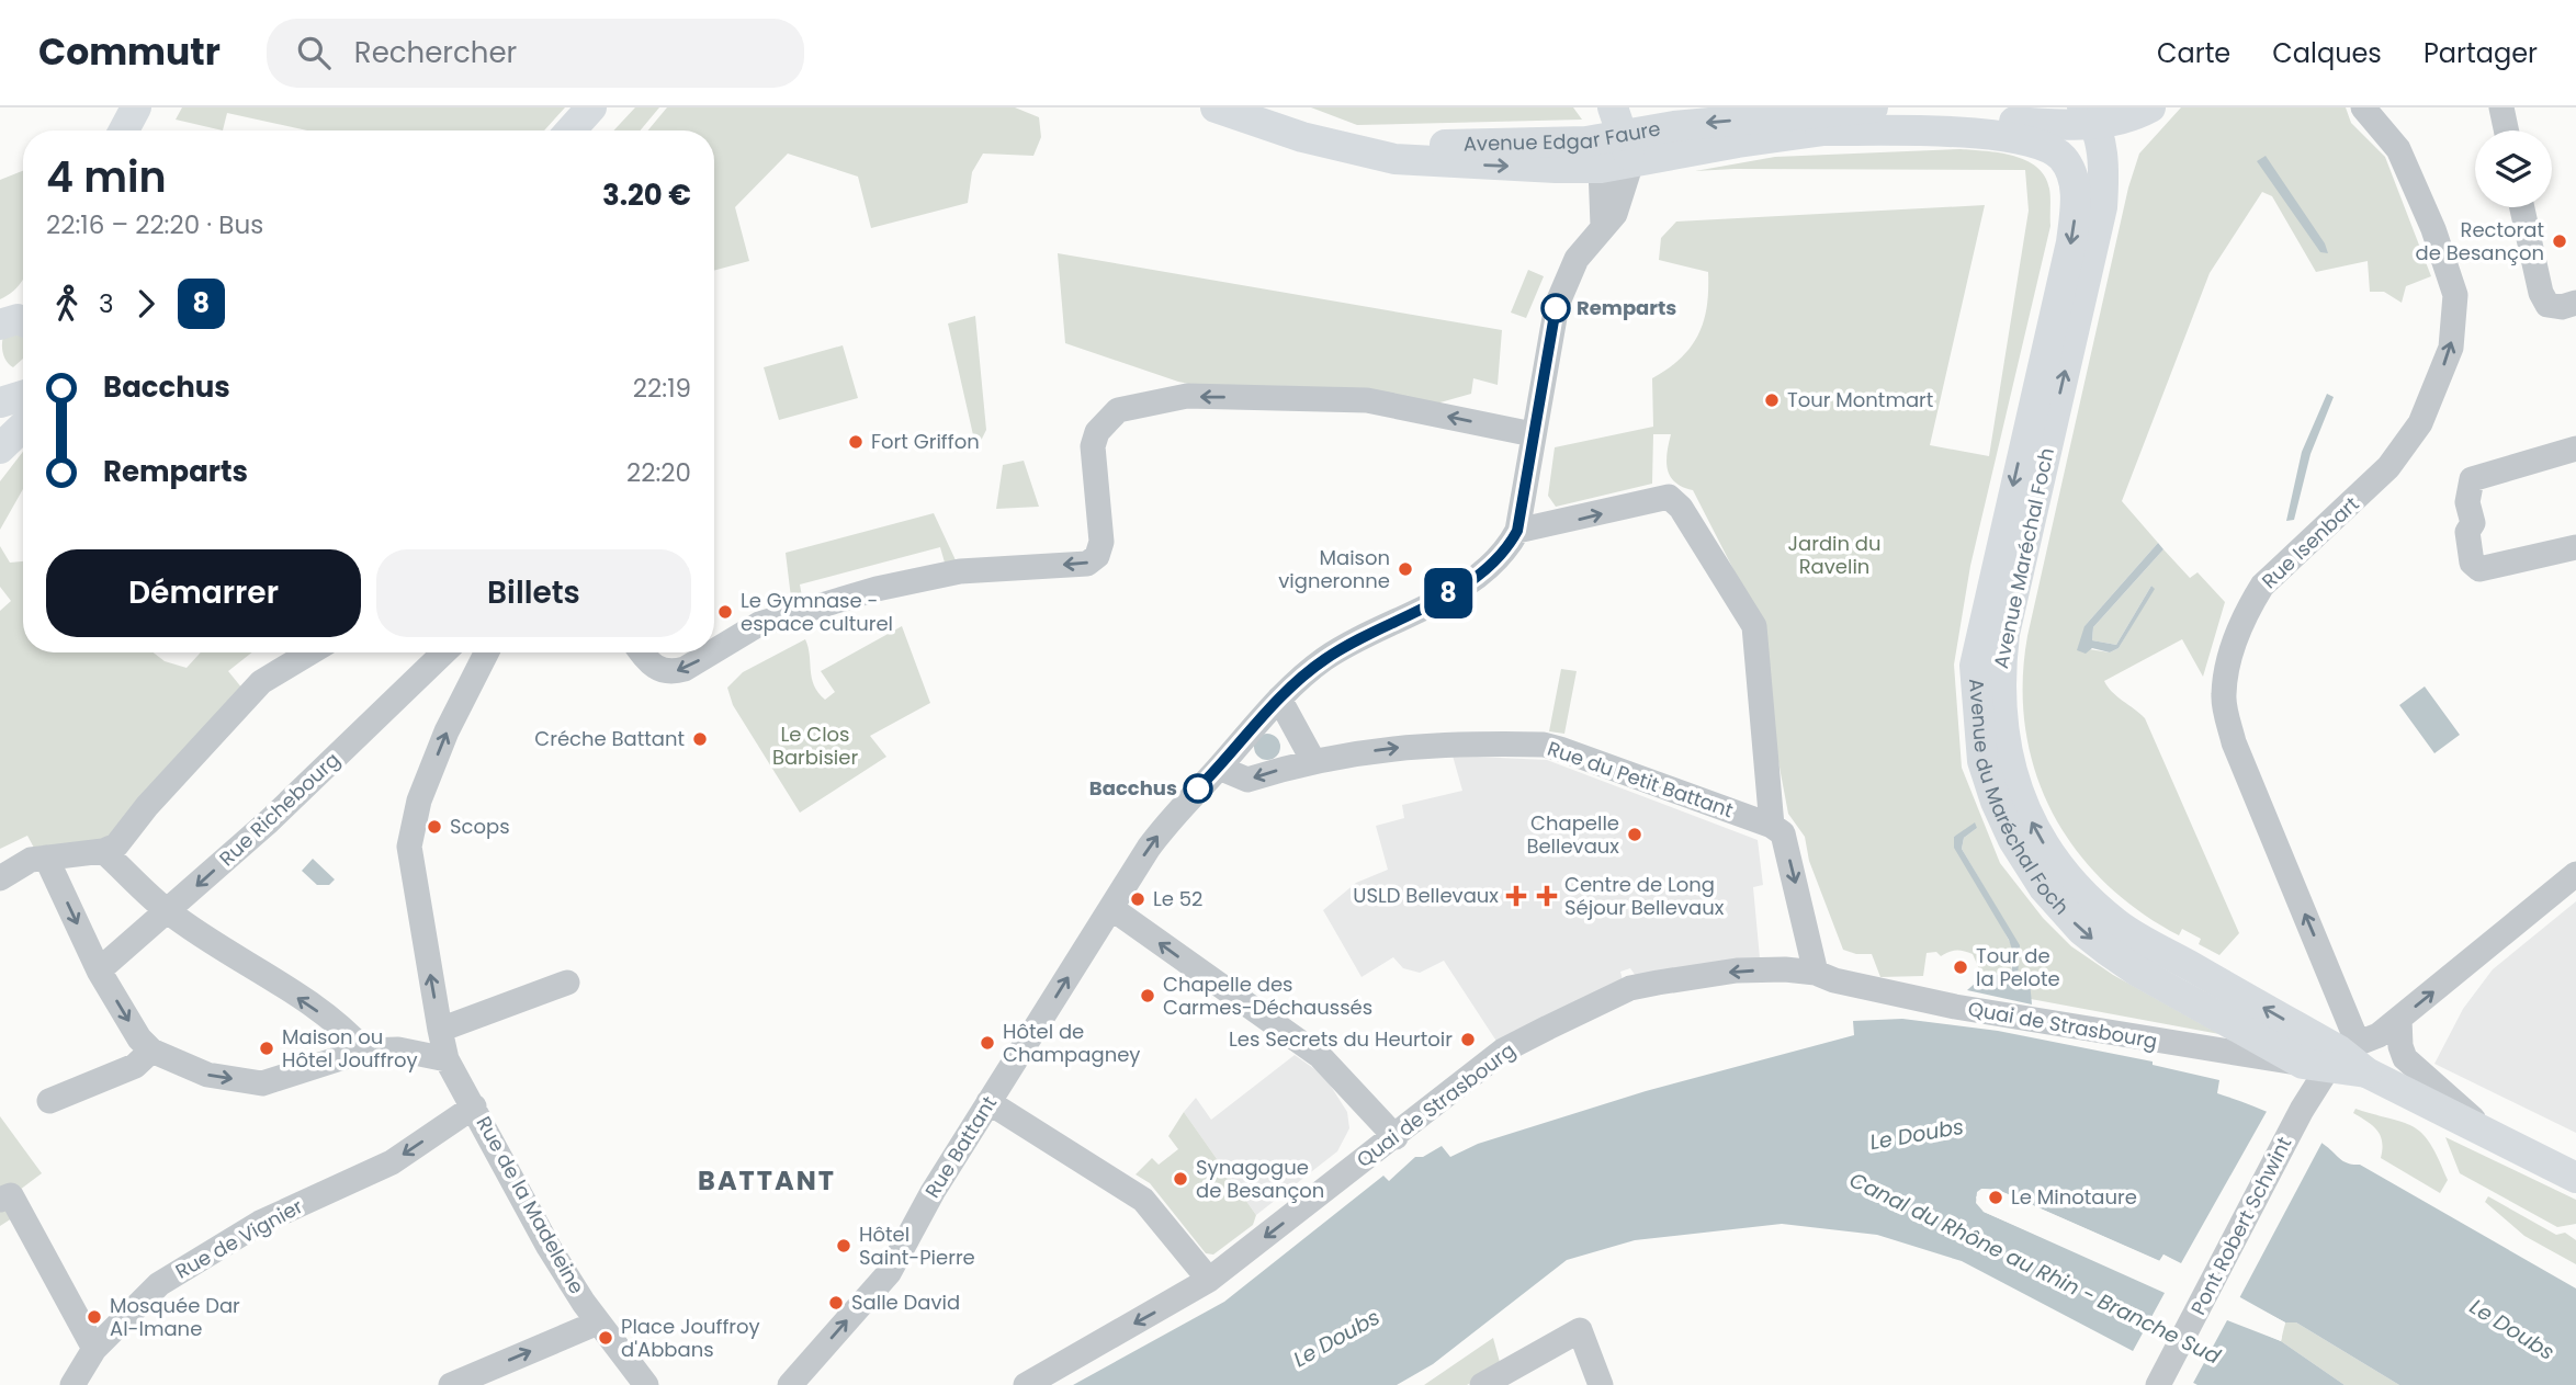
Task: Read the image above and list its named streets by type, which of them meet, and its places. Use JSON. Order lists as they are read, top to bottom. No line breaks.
{"streets":{"main road":["Avenue Edgar Faure","Avenue Maréchal Foch","Avenue du Maréchal Foch"],"street":["Rue Isenbart","Rue du Petit Battant","Rue Richebourg","Quai de Strasbourg","Rue Battant","Rue de la Madeleine","Pont Robert Schwint","Rue de Vignier"]},"crossings":[["Avenue Edgar Faure","Avenue Maréchal Foch"],["Avenue Edgar Faure","Avenue du Maréchal Foch"],["Avenue Edgar Faure","Rue Battant"],["Rue Isenbart","Avenue Maréchal Foch"],["Rue Isenbart","Avenue du Maréchal Foch"],["Rue Isenbart","Quai de Strasbourg"],["Rue Isenbart","Pont Robert Schwint"],["Avenue Maréchal Foch","Avenue du Maréchal Foch"],["Avenue Maréchal Foch","Quai de Strasbourg"],["Avenue Maréchal Foch","Pont Robert Schwint"],["Rue du Petit Battant","Rue Battant"],["Avenue du Maréchal Foch","Quai de Strasbourg"],["Avenue du Maréchal Foch","Pont Robert Schwint"],["Quai de Strasbourg","Pont Robert Schwint"],["Rue de la Madeleine","Rue de Vignier"]],"one_way":["Rue Isenbart","Avenue Maréchal Foch","Avenue du Maréchal Foch","Quai de Strasbourg","Rue Battant","Rue de la Madeleine","Rue de Vignier"],"districts":["BATTANT"],"water":["Le Doubs","Canal du Rhône au Rhin - Branche Sud"],"parks":["Jardin du Ravelin","Le Clos Barbisier"],"places":{"other":["Rectorat de Besançon","Remparts","Tour Montmart","Fort Griffon","Maison vigneronne","Le Gymnase - espace culturel","Créche Battant","Bacchus","Scops","Chapelle Bellevaux","Le 52","Tour de la Pelote","Chapelle des Carmes-Déchaussés","Les Secrets du Heurtoir","Hôtel de Champagney","Maison ou Hôtel Jouffroy","Synagogue de Besançon","Le Minotaure","Hôtel Saint-Pierre","Salle David","Mosquée Dar Al-Imane","Place Jouffroy d'Abbans"],"health":["USLD Bellevaux","Centre de Long Séjour Bellevaux"]},"lines":["bus line 8"],"page":{"header":"Commutr","search":"Rechercher","nav":["Carte","Calques","Partager"],"on_map":"8","heading":["4 min","22:16 – 22:20 · Bus","3.20 €"],"legs":["3","8"],"list":[{"name":"Bacchus","value":"22:19"},{"name":"Remparts","value":"22:20"}],"buttons":["Démarrer","Billets"]}}
